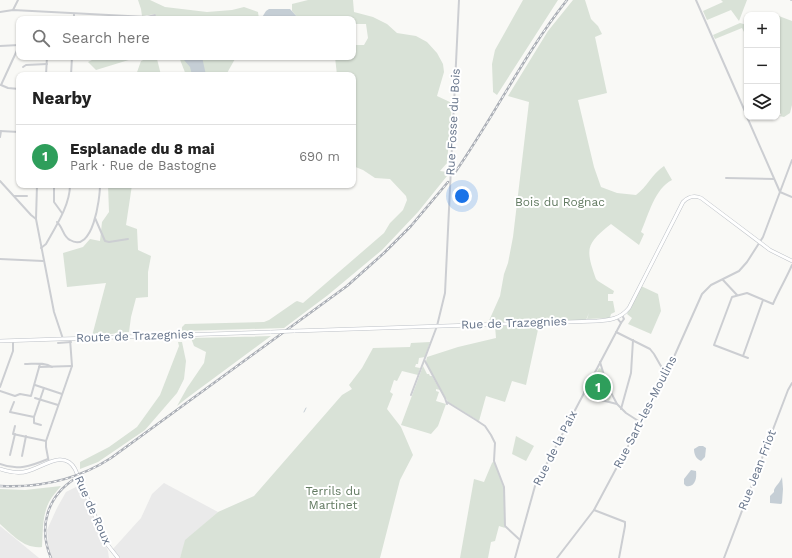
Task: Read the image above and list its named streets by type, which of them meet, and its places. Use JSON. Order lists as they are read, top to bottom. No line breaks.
{"streets":{"main road":["Rue de Trazegnies","Route de Trazegnies","Rue de Roux"],"street":["Rue Fosse du Bois","Rue Sart-les-Moulins","Rue de la Paix","Rue Jean Friot"]},"crossings":[["Rue Fosse du Bois","Rue de Trazegnies"],["Rue de Trazegnies","Route de Trazegnies"],["Rue de Trazegnies","Rue Sart-les-Moulins"],["Rue de Trazegnies","Rue de la Paix"]],"parks":["Bois du Rognac","Terrils du Martinet"],"page":{"map_buttons":["+","−"],"search":"Search here","heading":"Nearby","list":[{"mark":"1","name":"Esplanade du 8 mai","note":"Park · Rue de Bastogne","value":"690 m"}],"pins":"1"}}
